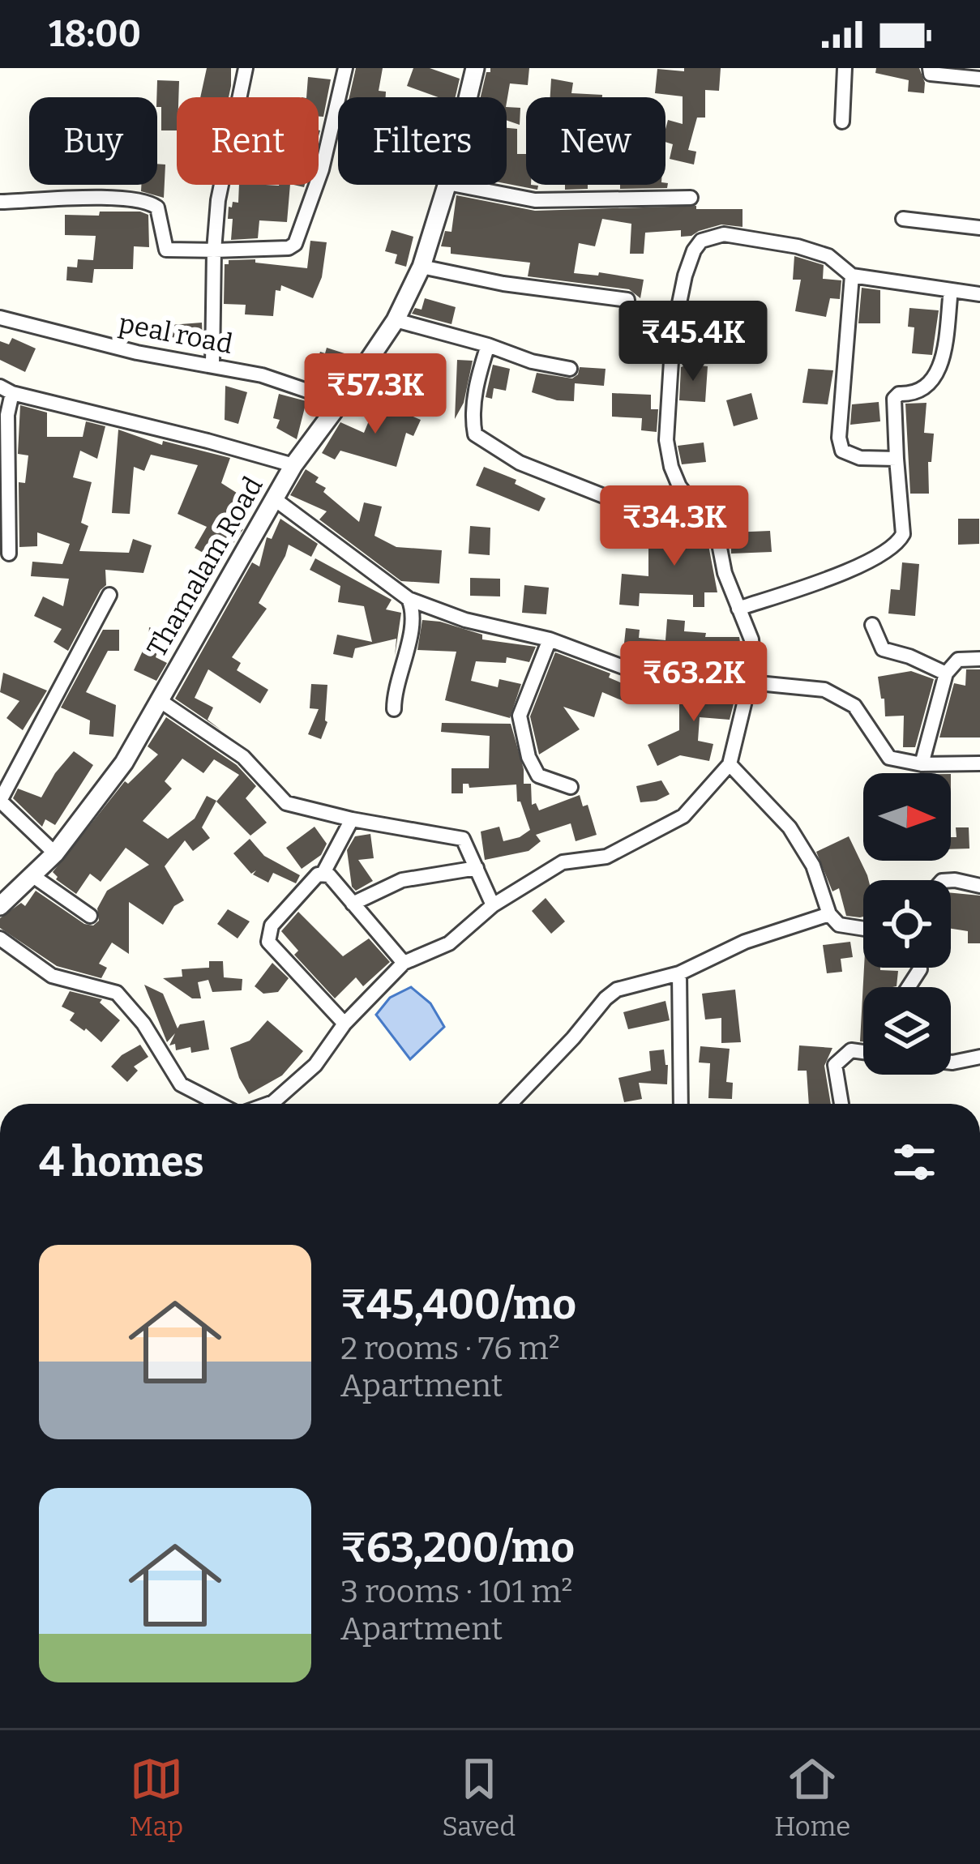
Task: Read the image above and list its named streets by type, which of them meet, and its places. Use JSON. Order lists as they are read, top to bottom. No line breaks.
{"streets":{"street":["peal road","Thamalam Road"]},"crossings":[["peal road","Thamalam Road"]],"north":"right","page":{"status":"18:00","chip":["Buy","Rent","Filters","New"],"price":["₹45.4K","₹57.3K","₹34.3K","₹63.2K"],"heading":"4 homes","list":[{"name":"₹45,400/mo","note":"2 rooms · 76 m² · Apartment"},{"name":"₹63,200/mo","note":"3 rooms · 101 m² · Apartment"}],"tabs":["Map","Saved","Home"]}}
